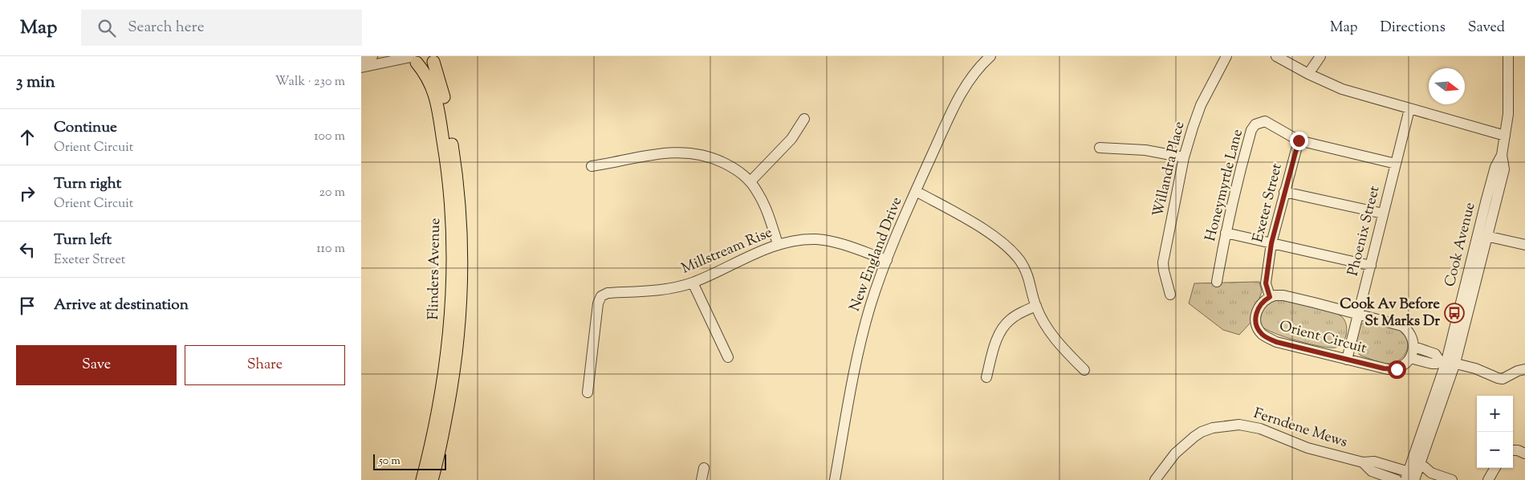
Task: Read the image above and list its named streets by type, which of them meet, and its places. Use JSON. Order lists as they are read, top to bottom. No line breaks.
{"streets":{"main road":["Flinders Avenue"],"street":["Willandra Place","Honeymyrtle Lane","Exeter Street","Phoenix Street","Cook Avenue","Millstream Rise","New England Drive","Orient Circuit","Ferndene Mews"]},"crossings":[["Honeymyrtle Lane","Exeter Street"],["Honeymyrtle Lane","Phoenix Street"],["Exeter Street","Orient Circuit"],["Phoenix Street","Orient Circuit"],["Cook Avenue","Ferndene Mews"],["Millstream Rise","New England Drive"]],"places":{"bus stop":["Cook Av Before St Marks Dr"]},"scale_bar":"50 m","north":"right","page":{"header":"Map","search":"Search here","nav":["Map","Directions","Saved"],"heading":["3 min","Walk · 230 m"],"list":[["Continue","Orient Circuit","100 m"],["Turn right","Orient Circuit","20 m"],["Turn left","Exeter Street","110 m"],"Arrive at destination"],"buttons":["Save","Share"],"map_buttons":["+","−"],"scale":"50 m"}}
